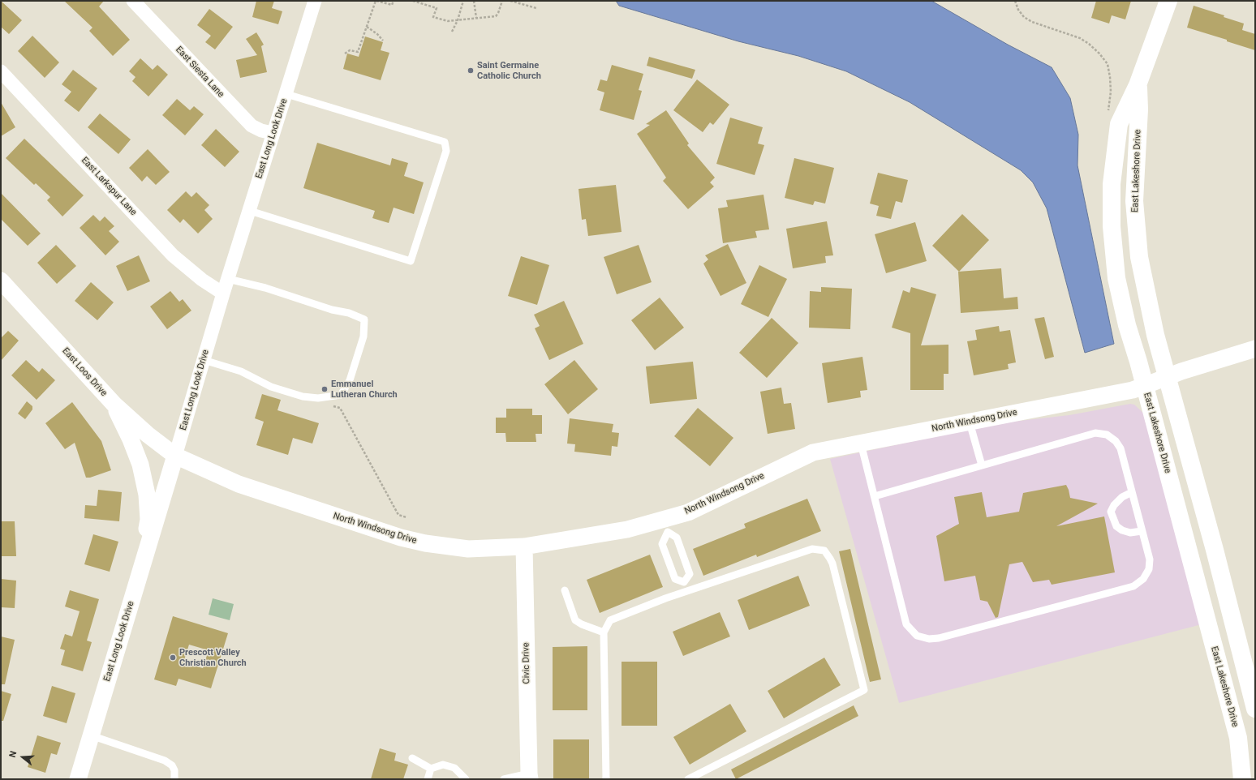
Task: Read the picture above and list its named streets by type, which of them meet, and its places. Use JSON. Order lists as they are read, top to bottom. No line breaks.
{"streets":{"main road":["East Lakeshore Drive"],"street":["East Siesta Lane","East Long Look Drive","East Larkspur Lane","East Loos Drive","North Windsong Drive","Civic Drive"]},"crossings":[["East Siesta Lane","East Long Look Drive"],["East Long Look Drive","East Larkspur Lane"],["East Long Look Drive","East Loos Drive"],["East Long Look Drive","North Windsong Drive"],["East Lakeshore Drive","North Windsong Drive"],["East Loos Drive","North Windsong Drive"],["North Windsong Drive","Civic Drive"]],"places":["Saint Germaine Catholic Church","Emmanuel Lutheran Church","Prescott Valley Christian Church"],"north":"left"}
